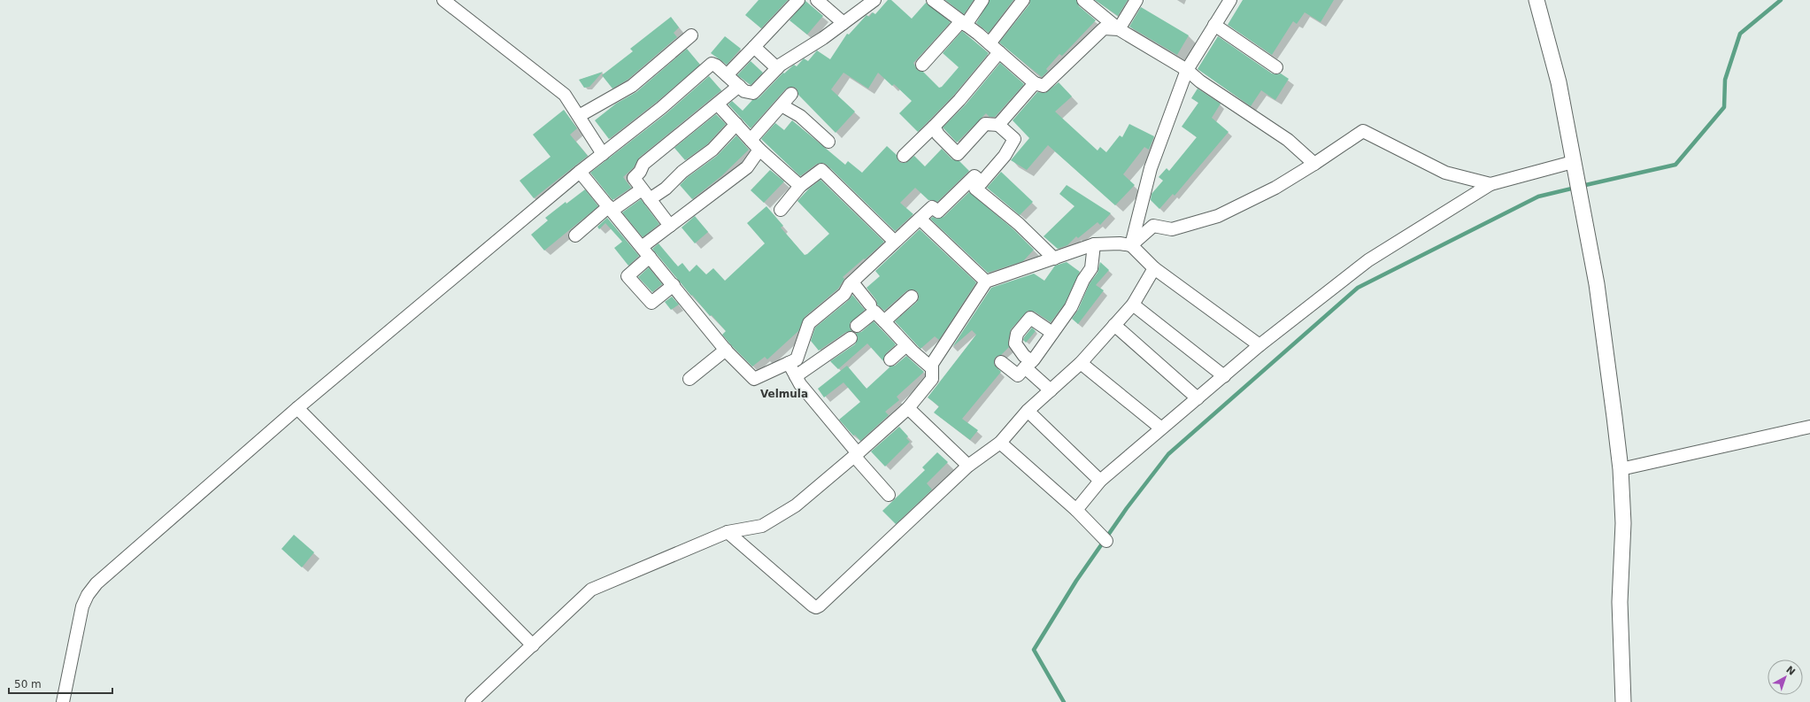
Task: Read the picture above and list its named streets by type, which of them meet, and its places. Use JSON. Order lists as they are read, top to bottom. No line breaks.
{"districts":["Velmula"],"scale_bar":"50 m","north":"top right"}
